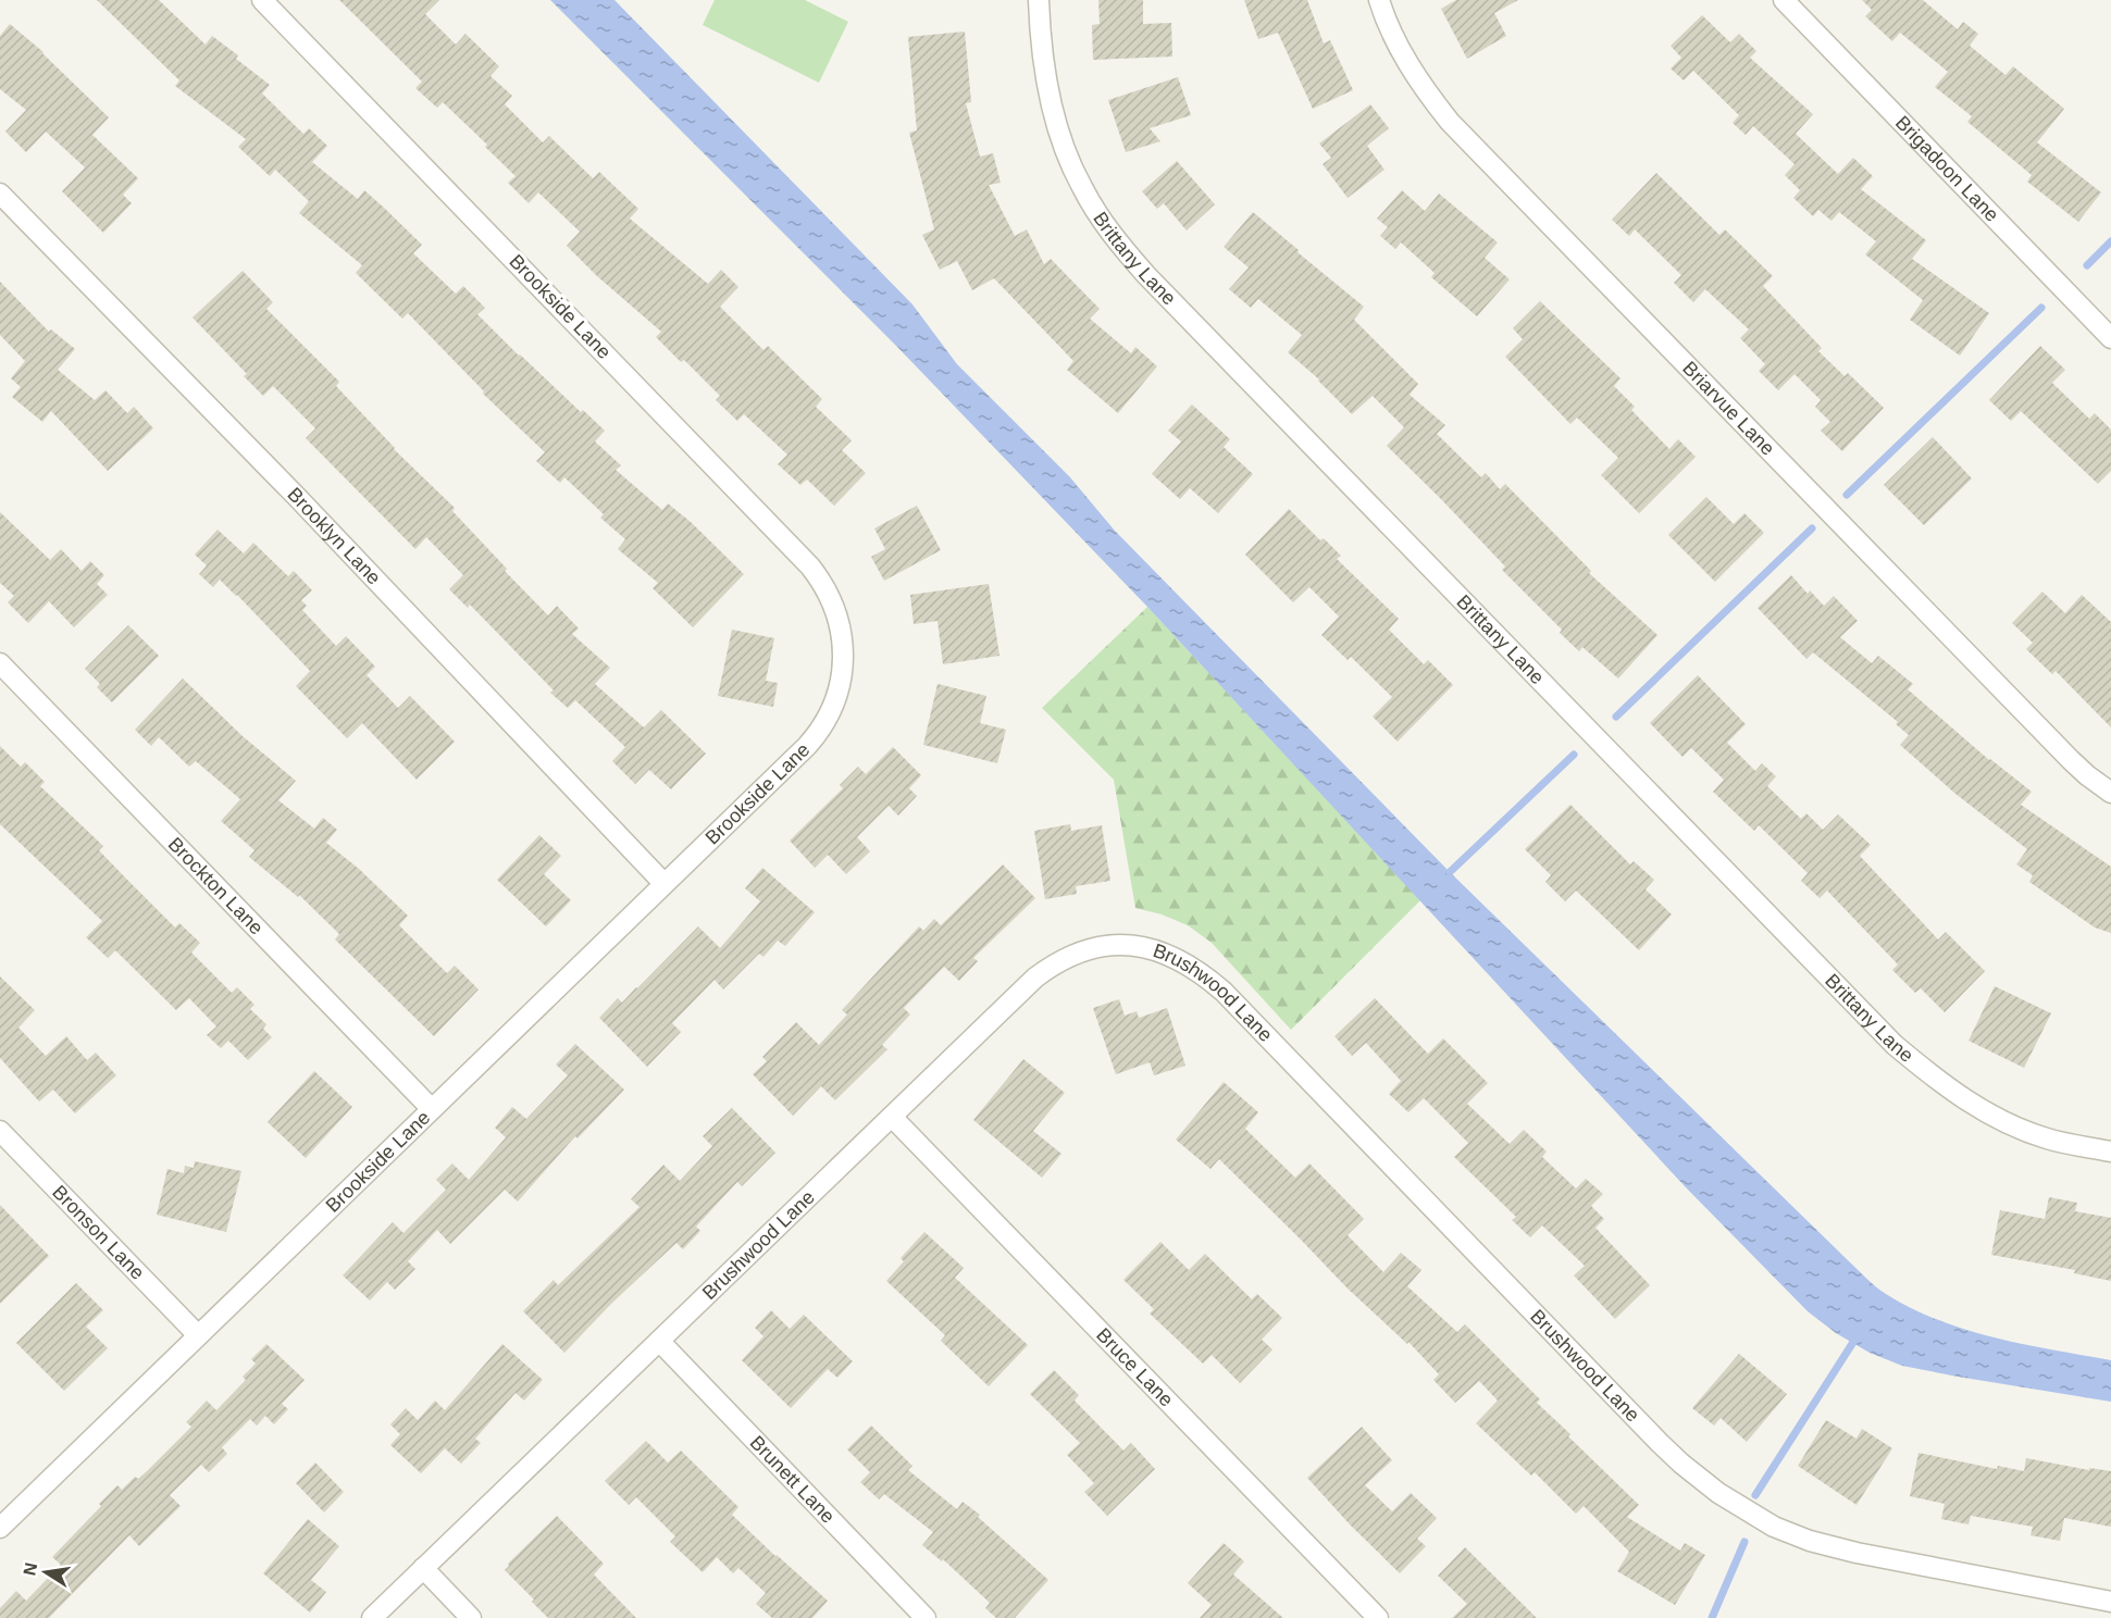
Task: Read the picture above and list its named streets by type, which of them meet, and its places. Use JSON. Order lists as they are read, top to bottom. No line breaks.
{"streets":{"street":["Brigadoon Lane","Brittany Lane","Brookside Lane","Briarvue Lane","Brooklyn Lane","Brockton Lane","Brushwood Lane","Bronson Lane","Bruce Lane","Brunett Lane"]},"crossings":[["Brookside Lane","Brooklyn Lane"],["Brookside Lane","Brockton Lane"],["Brookside Lane","Bronson Lane"],["Brushwood Lane","Bruce Lane"],["Brushwood Lane","Brunett Lane"]],"north":"left"}
